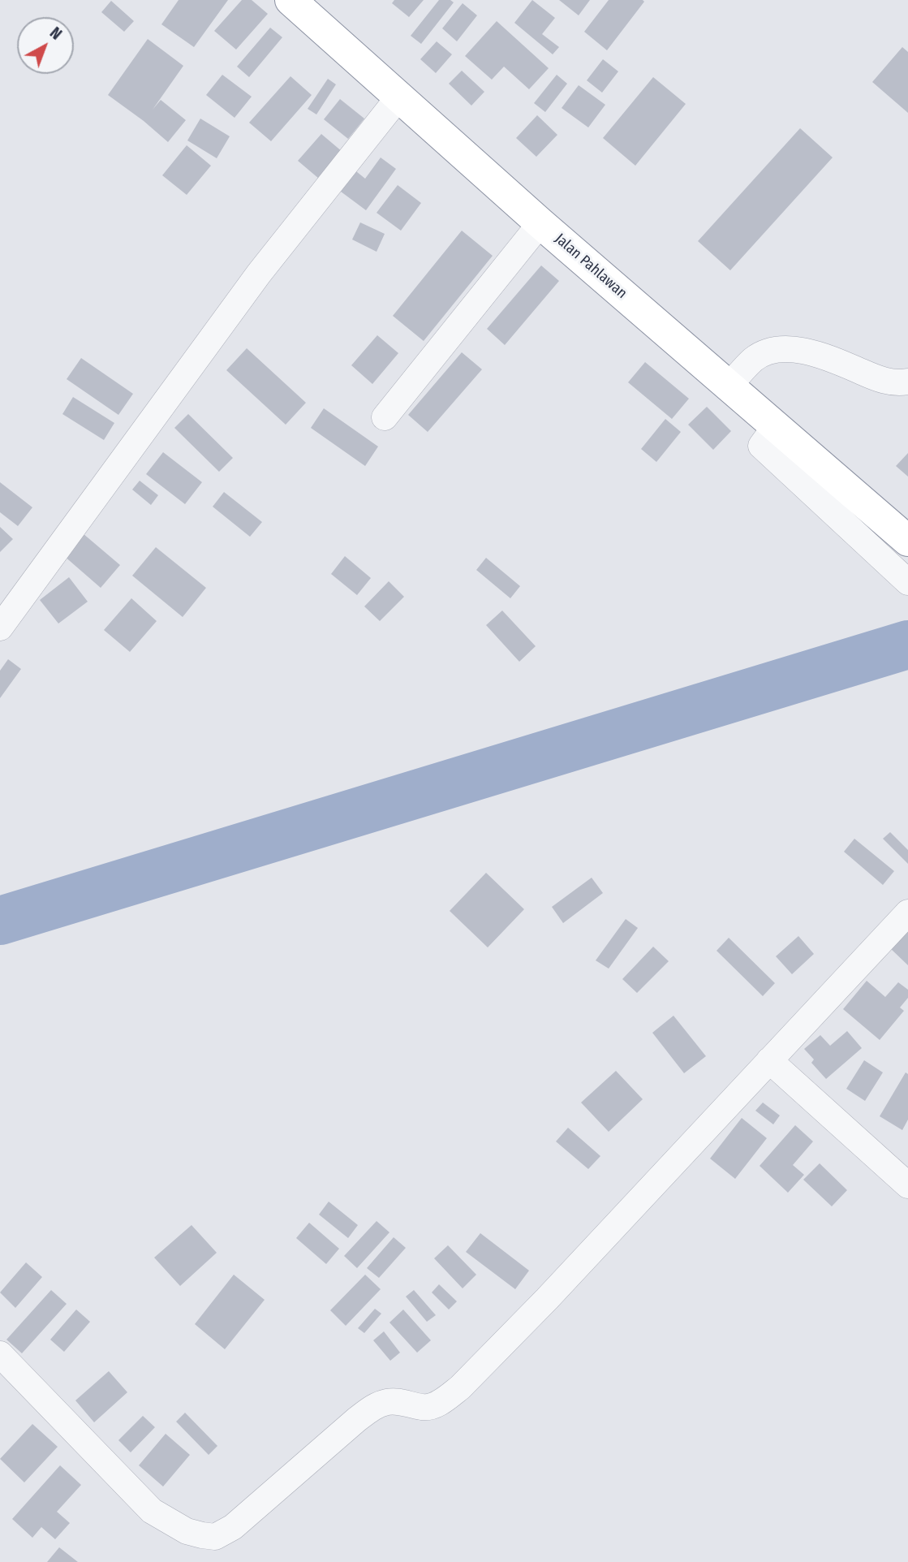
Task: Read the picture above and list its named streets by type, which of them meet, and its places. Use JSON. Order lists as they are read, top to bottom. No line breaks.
{"streets":{"highway":["Jalan Pahlawan"]},"north":"top right"}
